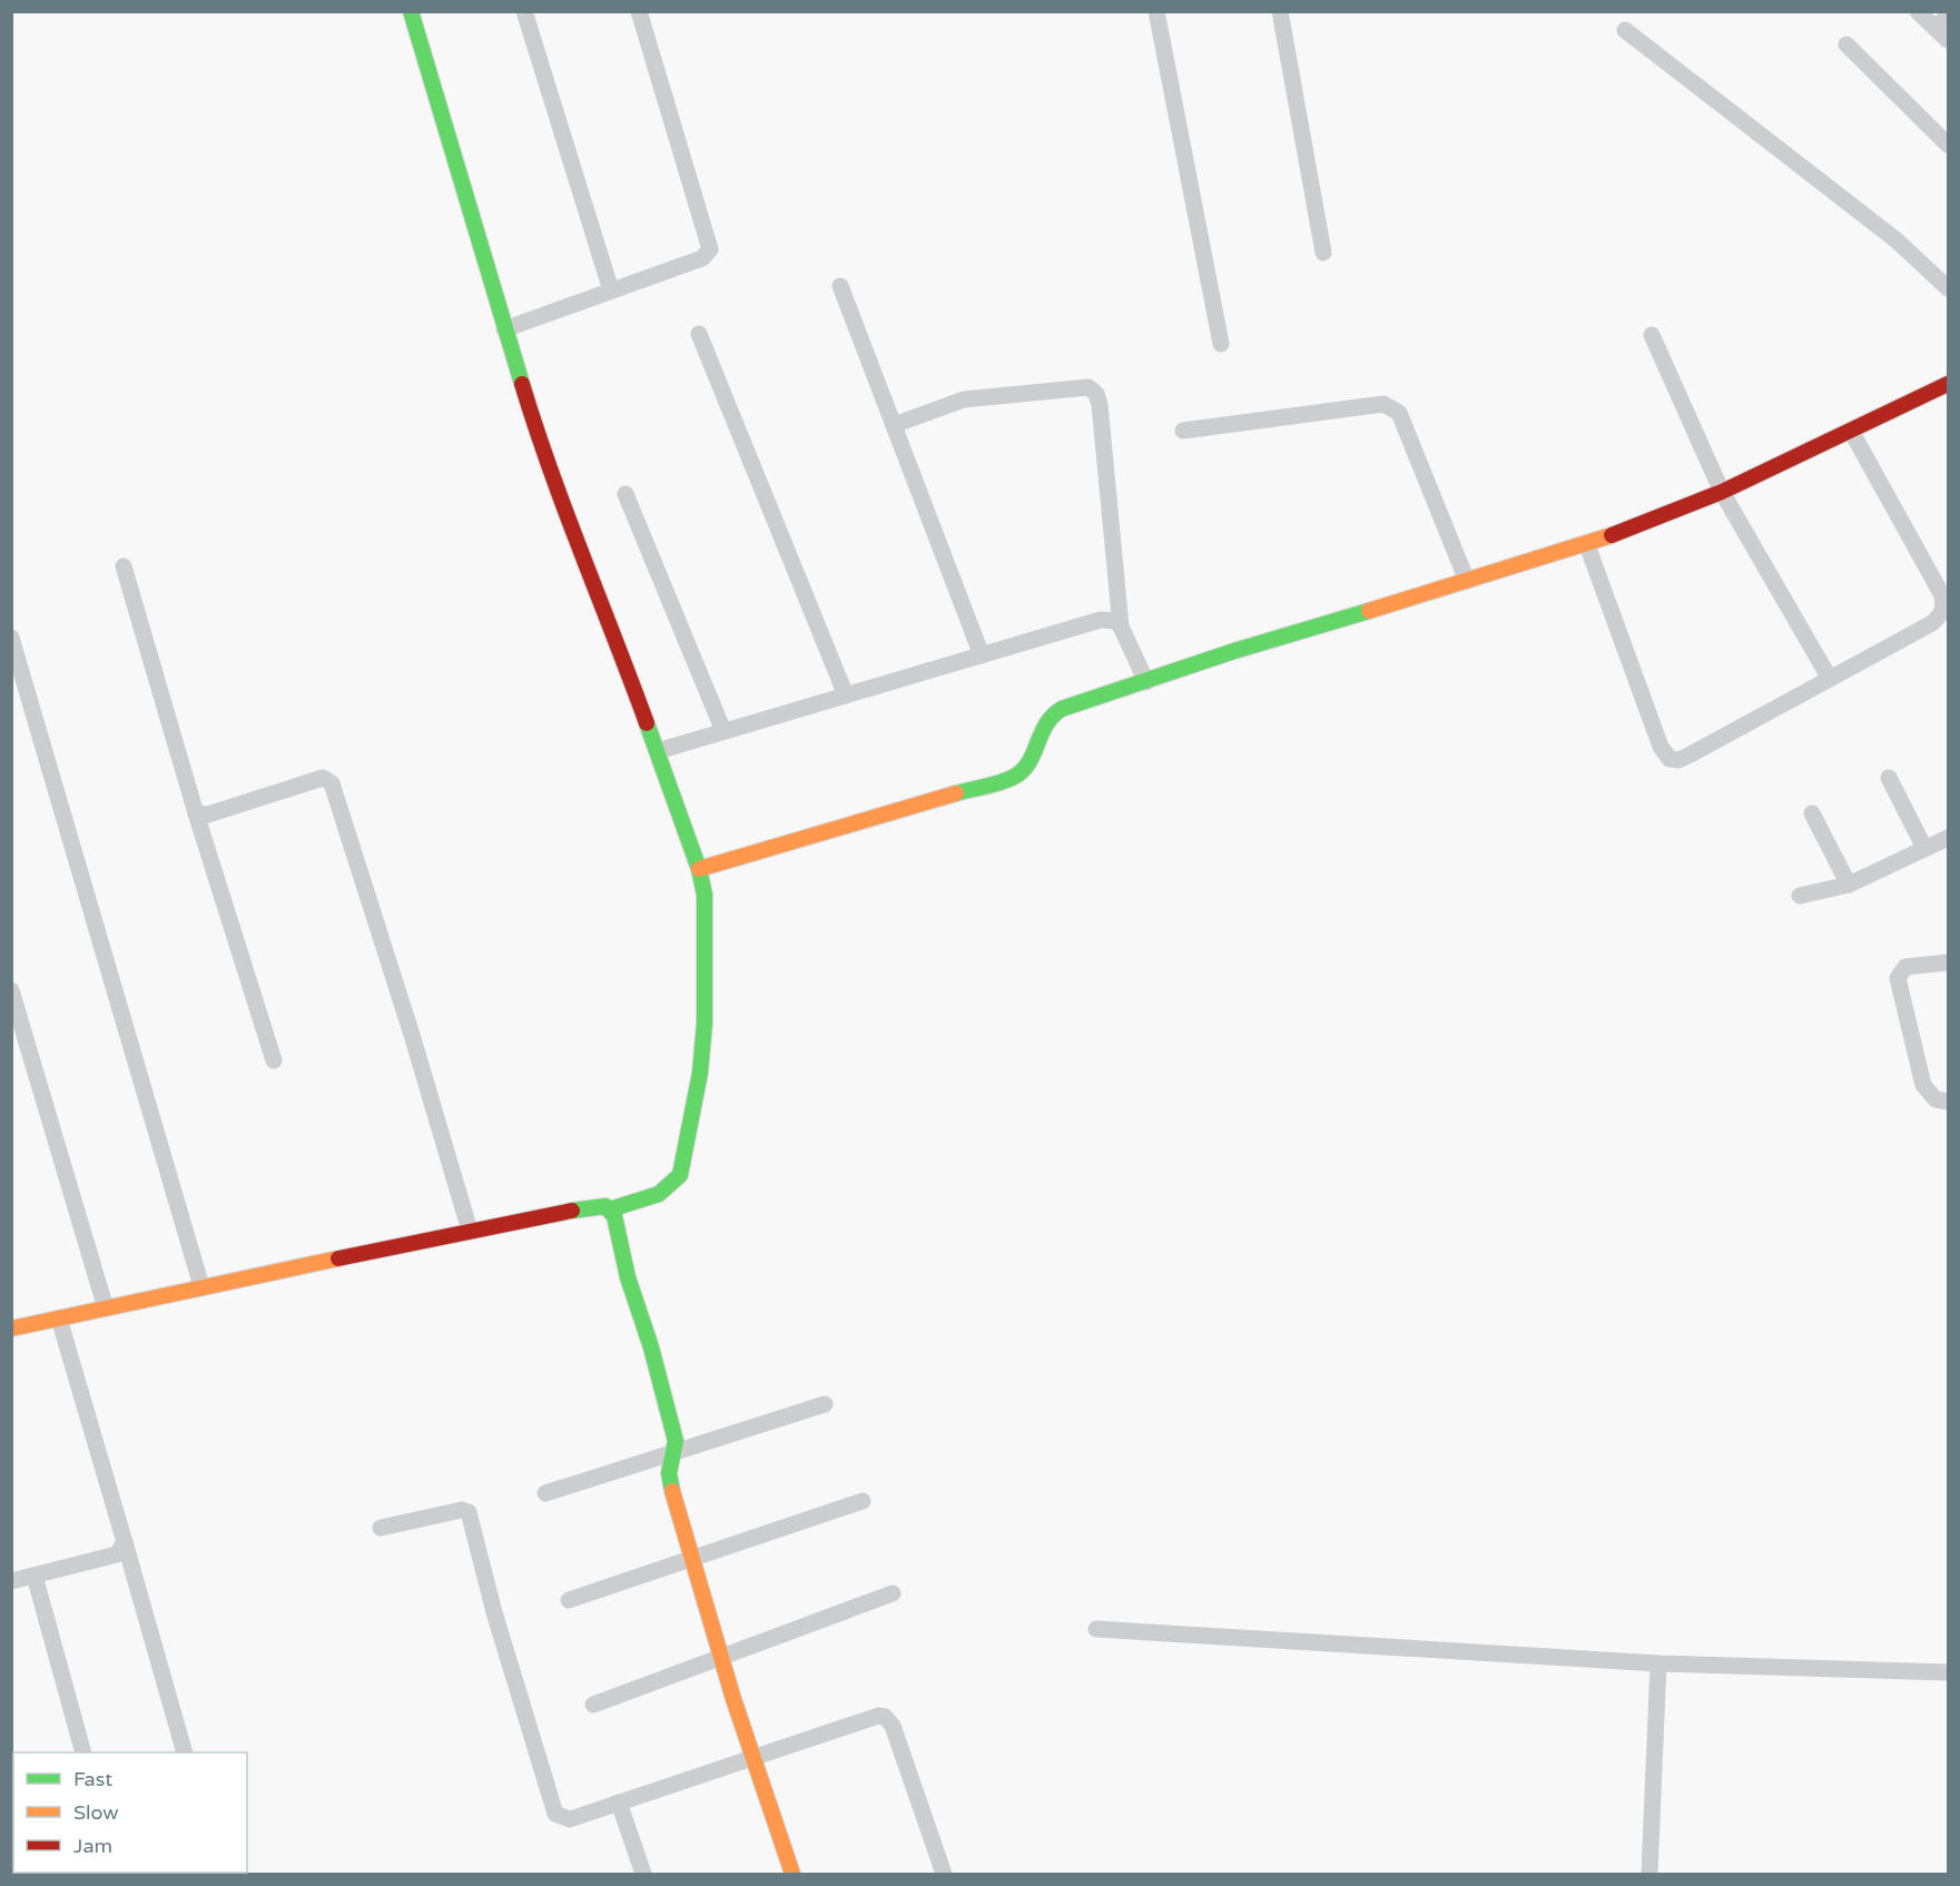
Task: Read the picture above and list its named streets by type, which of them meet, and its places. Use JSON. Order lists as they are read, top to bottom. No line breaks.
{"legend":["Fast","Slow","Jam"]}
